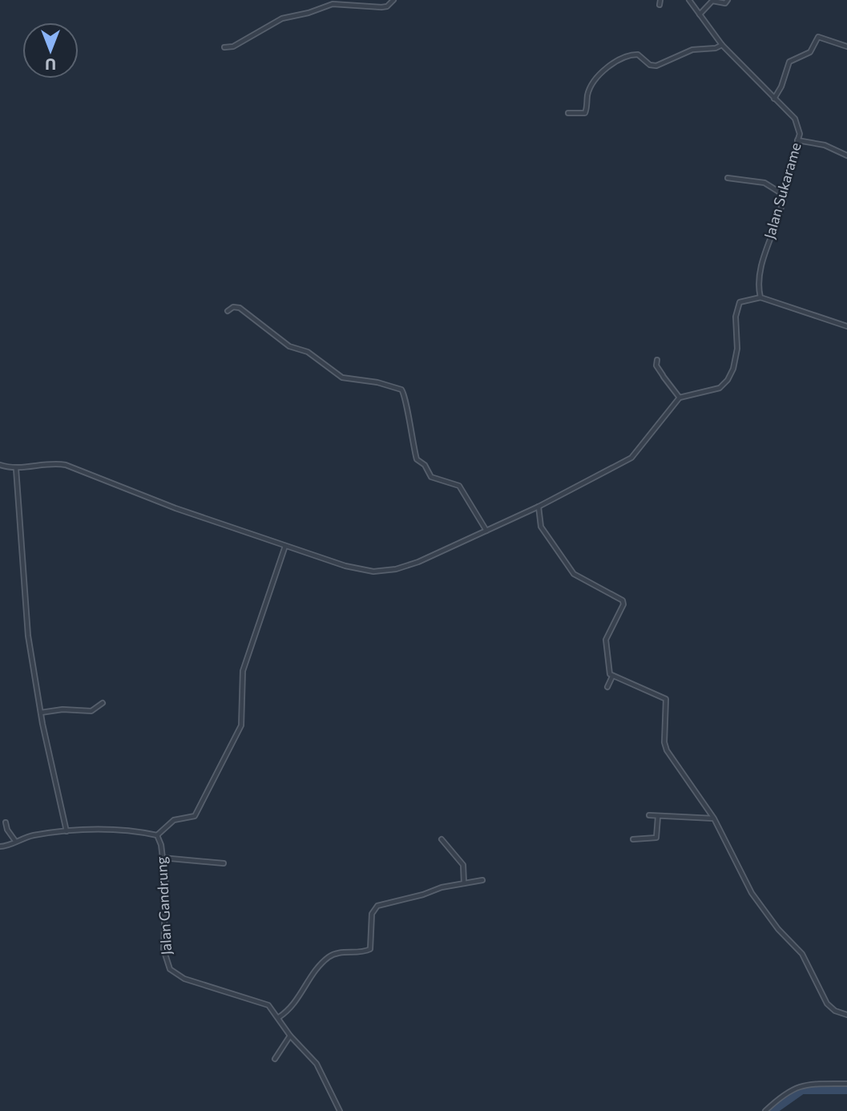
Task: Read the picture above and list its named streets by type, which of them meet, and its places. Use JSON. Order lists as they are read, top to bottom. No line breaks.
{"streets":{"street":["Jalan Sukarame","Jalan Gandrung"]},"north":"bottom"}
